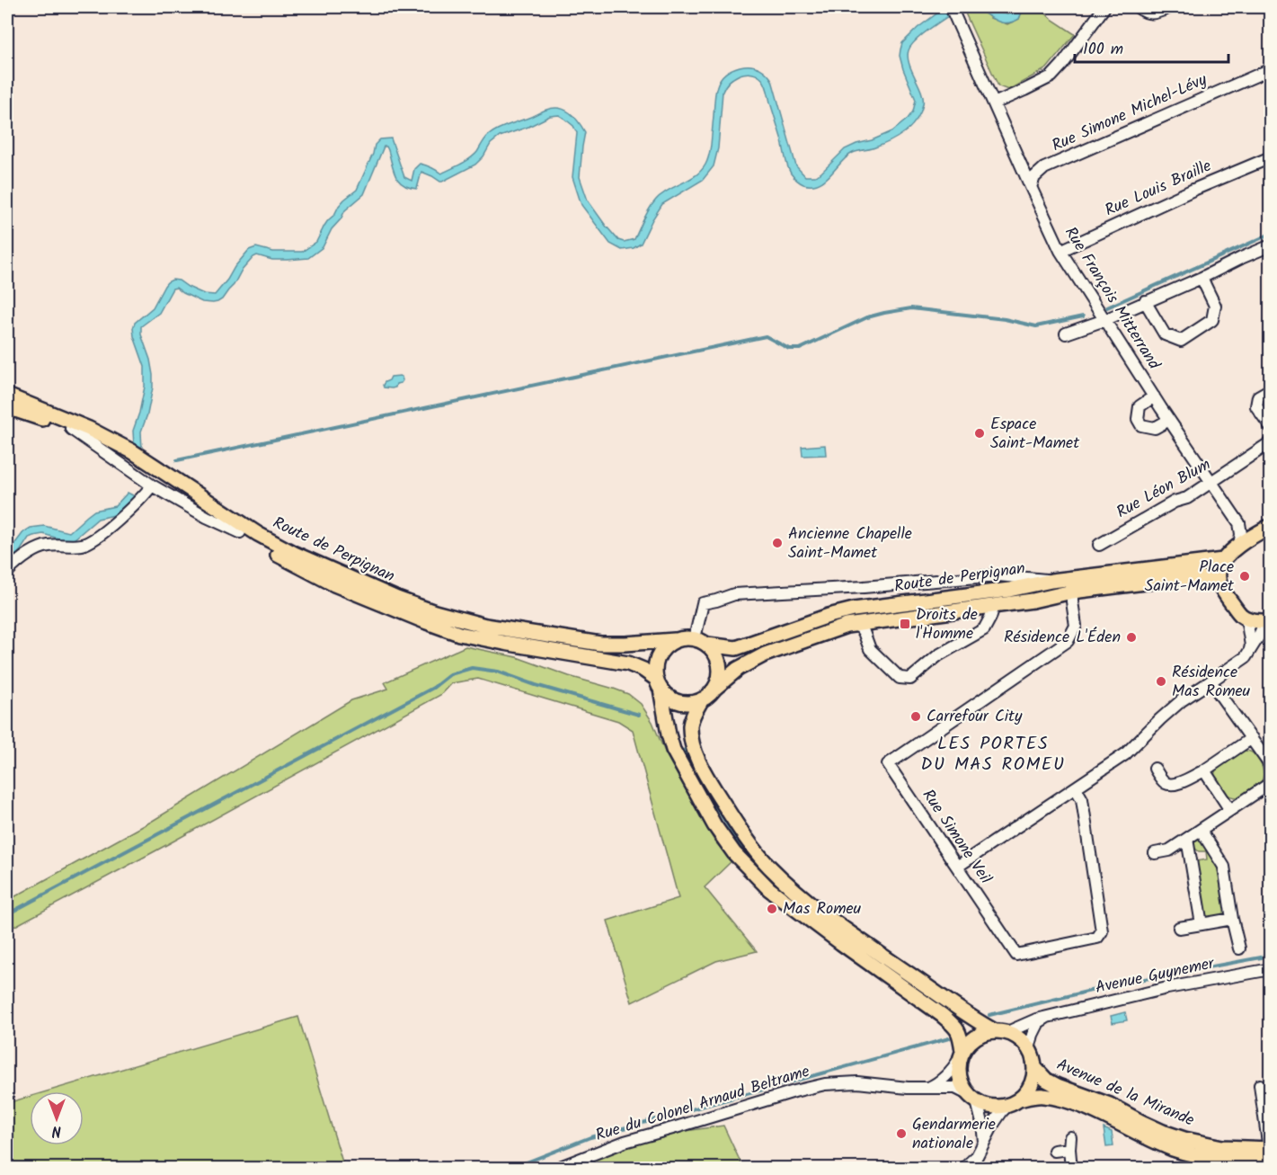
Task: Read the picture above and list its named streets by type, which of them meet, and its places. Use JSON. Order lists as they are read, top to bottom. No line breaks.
{"streets":{"main road":["Route de Perpignan","Avenue de la Mirande"],"street":["Rue Simone Michel-Lévy","Rue Louis Braille","Rue François Mitterrand","Rue Léon Blum","Rue Simone Veil","Avenue Guynemer","Rue du Colonel Arnaud Beltrame"]},"crossings":[["Rue Simone Michel-Lévy","Rue François Mitterrand"],["Rue Louis Braille","Rue François Mitterrand"],["Rue François Mitterrand","Rue Léon Blum"],["Route de Perpignan","Rue Simone Veil"],["Avenue Guynemer","Avenue de la Mirande"],["Avenue Guynemer","Rue du Colonel Arnaud Beltrame"],["Avenue de la Mirande","Rue du Colonel Arnaud Beltrame"]],"districts":["LES PORTES DU MAS ROMEU"],"places":{"other":["Espace Saint-Mamet","Ancienne Chapelle Saint-Mamet","Place Saint-Mamet","Résidence L'Éden","Résidence Mas Romeu","Carrefour City","Mas Romeu","Gendarmerie nationale"],"transit":["Droits de l'Homme"]},"scale_bar":"100 m","north":"bottom"}
